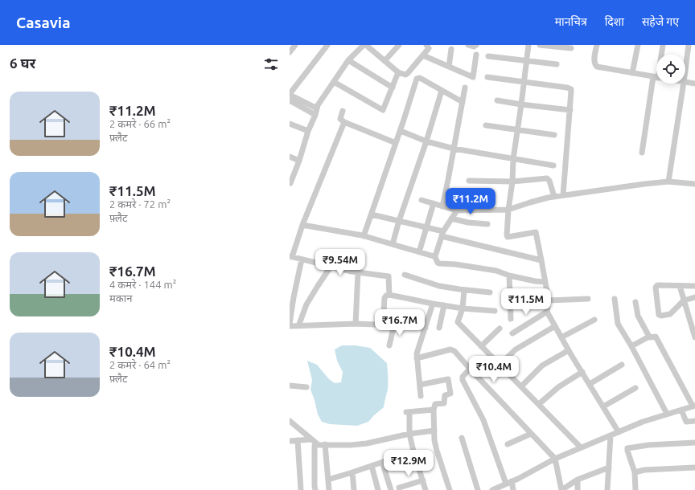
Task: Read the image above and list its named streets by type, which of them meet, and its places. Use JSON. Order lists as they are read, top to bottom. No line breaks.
{"page":{"header":"Casavia","nav":["मानचित्र","दिशा","सहेजे गए"],"heading":"6 घर","list":[{"name":"₹11.2M","note":"2 कमरे · 66 m² · फ़्लैट"},{"name":"₹11.5M","note":"2 कमरे · 72 m² · फ़्लैट"},{"name":"₹16.7M","note":"4 कमरे · 144 m² · मकान"},{"name":"₹10.4M","note":"2 कमरे · 64 m² · फ़्लैट"}],"price":["₹11.2M","₹9.54M","₹11.5M","₹16.7M","₹10.4M","₹12.9M"]}}
